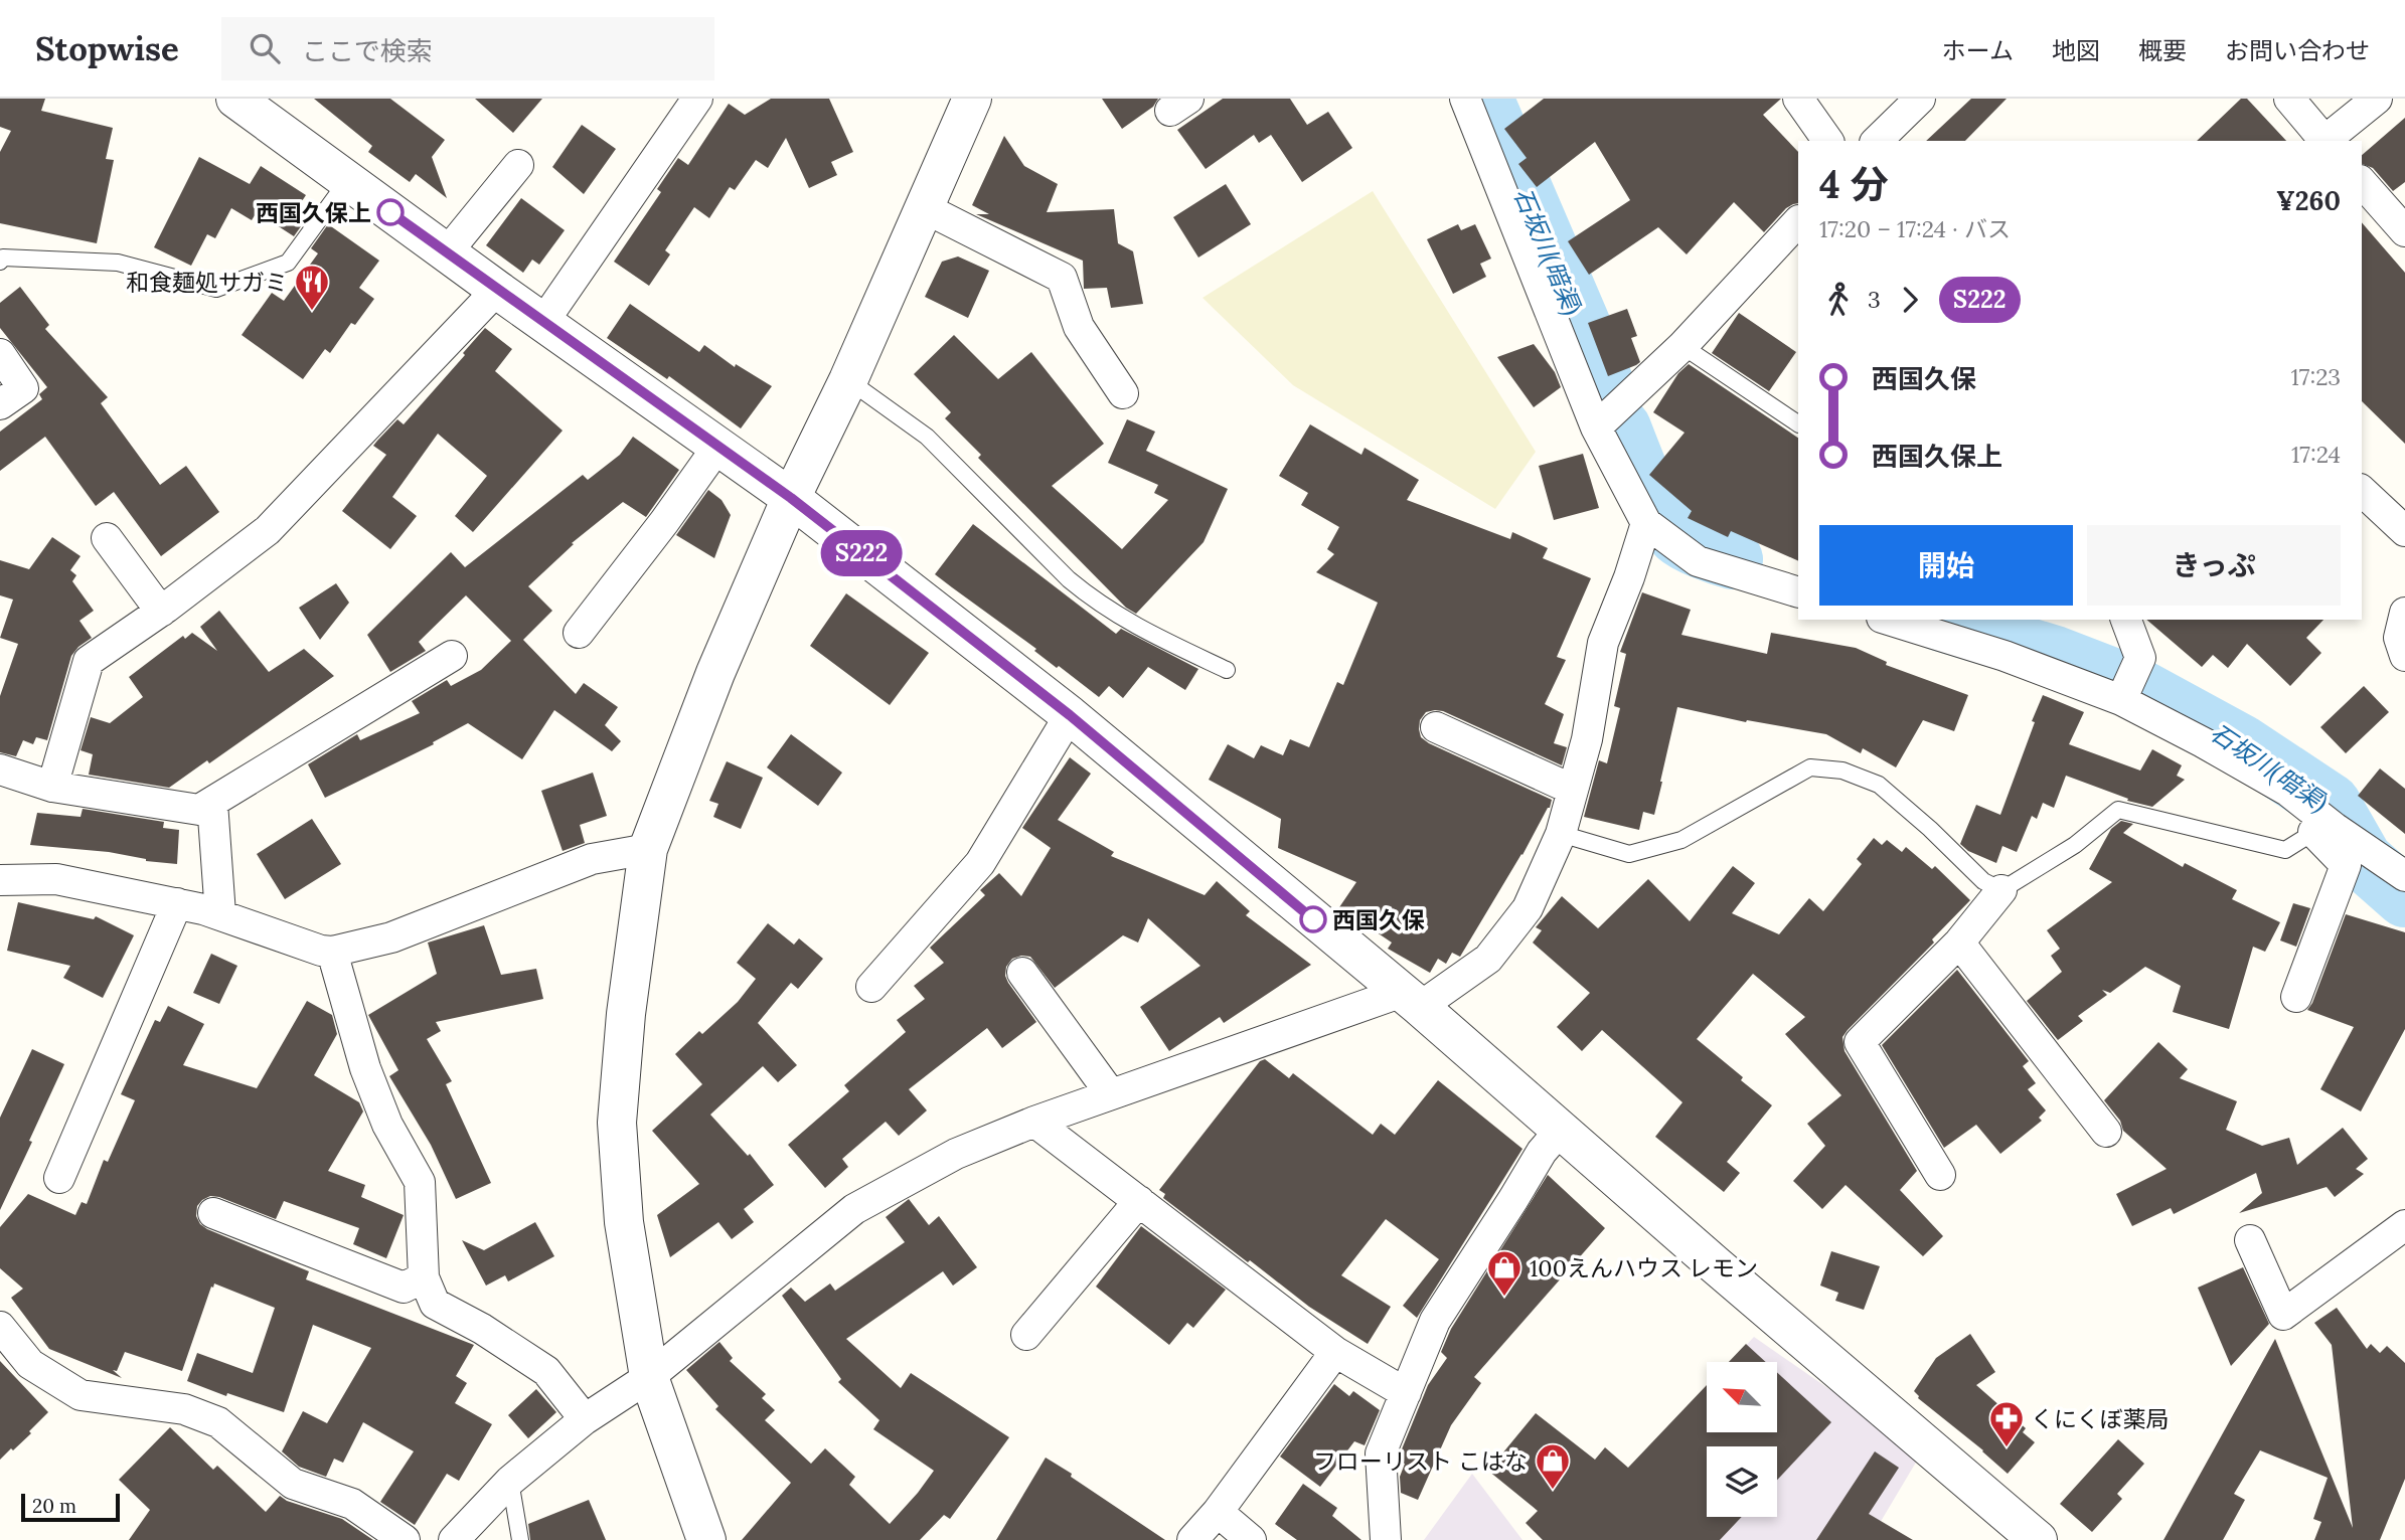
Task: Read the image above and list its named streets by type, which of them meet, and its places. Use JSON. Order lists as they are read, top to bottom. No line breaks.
{"water":["石坂川(暗渠)"],"places":{"other":["西国久保上","西国久保"],"restaurant":["和食麺処サガミ"],"shop":["100えんハウス レモン","フローリスト こはな"],"pharmacy":["くにくぼ薬局"]},"lines":["bus line S222"],"scale_bar":"20 m","north":"top left","page":{"header":"Stopwise","search":"ここで検索","nav":["ホーム","地図","概要","お問い合わせ"],"on_map":"S222","heading":["4 分","17:20 – 17:24 · バス","¥260"],"legs":["3","S222"],"list":[{"name":"西国久保","value":"17:23"},{"name":"西国久保上","value":"17:24"}],"buttons":["開始","きっぷ"],"scale":"20 m"}}
